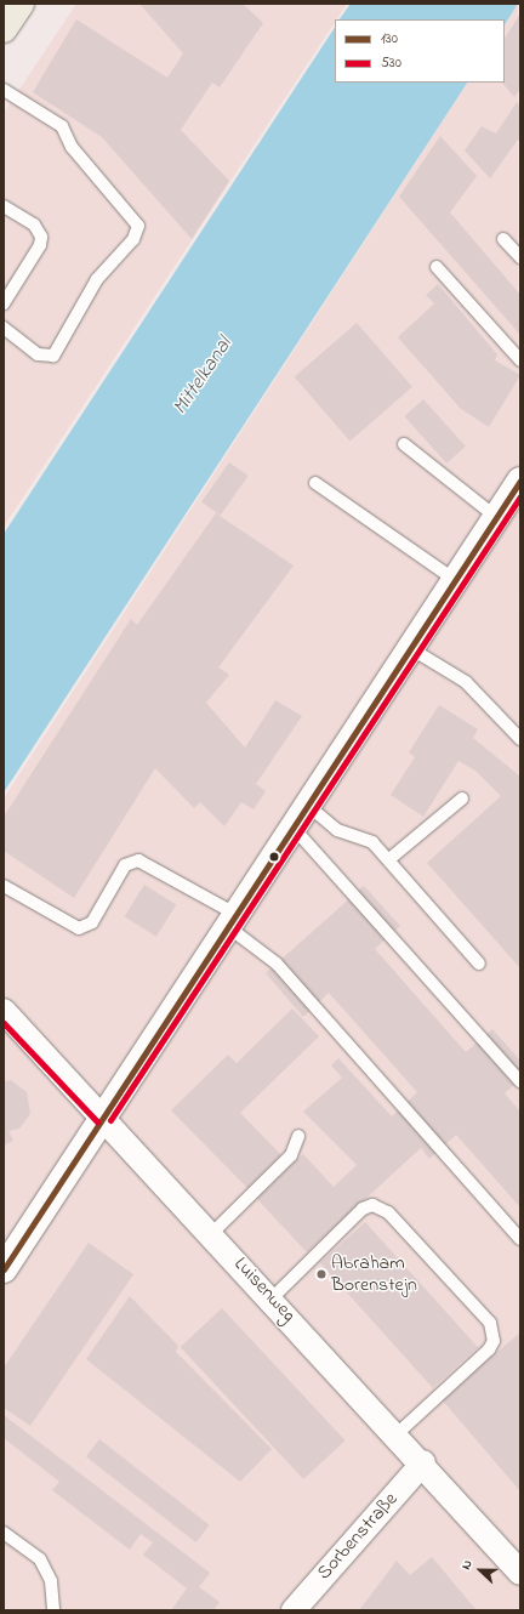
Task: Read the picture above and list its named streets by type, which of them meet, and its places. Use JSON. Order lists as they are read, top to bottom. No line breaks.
{"streets":{"street":["Luisenweg","Sorbenstraße"]},"crossings":[["Luisenweg","Sorbenstraße"]],"water":["Mittelkanal"],"places":["Abraham Borenstejn"],"lines":["transit line 130","transit line 530"],"legend":["130","530"],"north":"left"}
